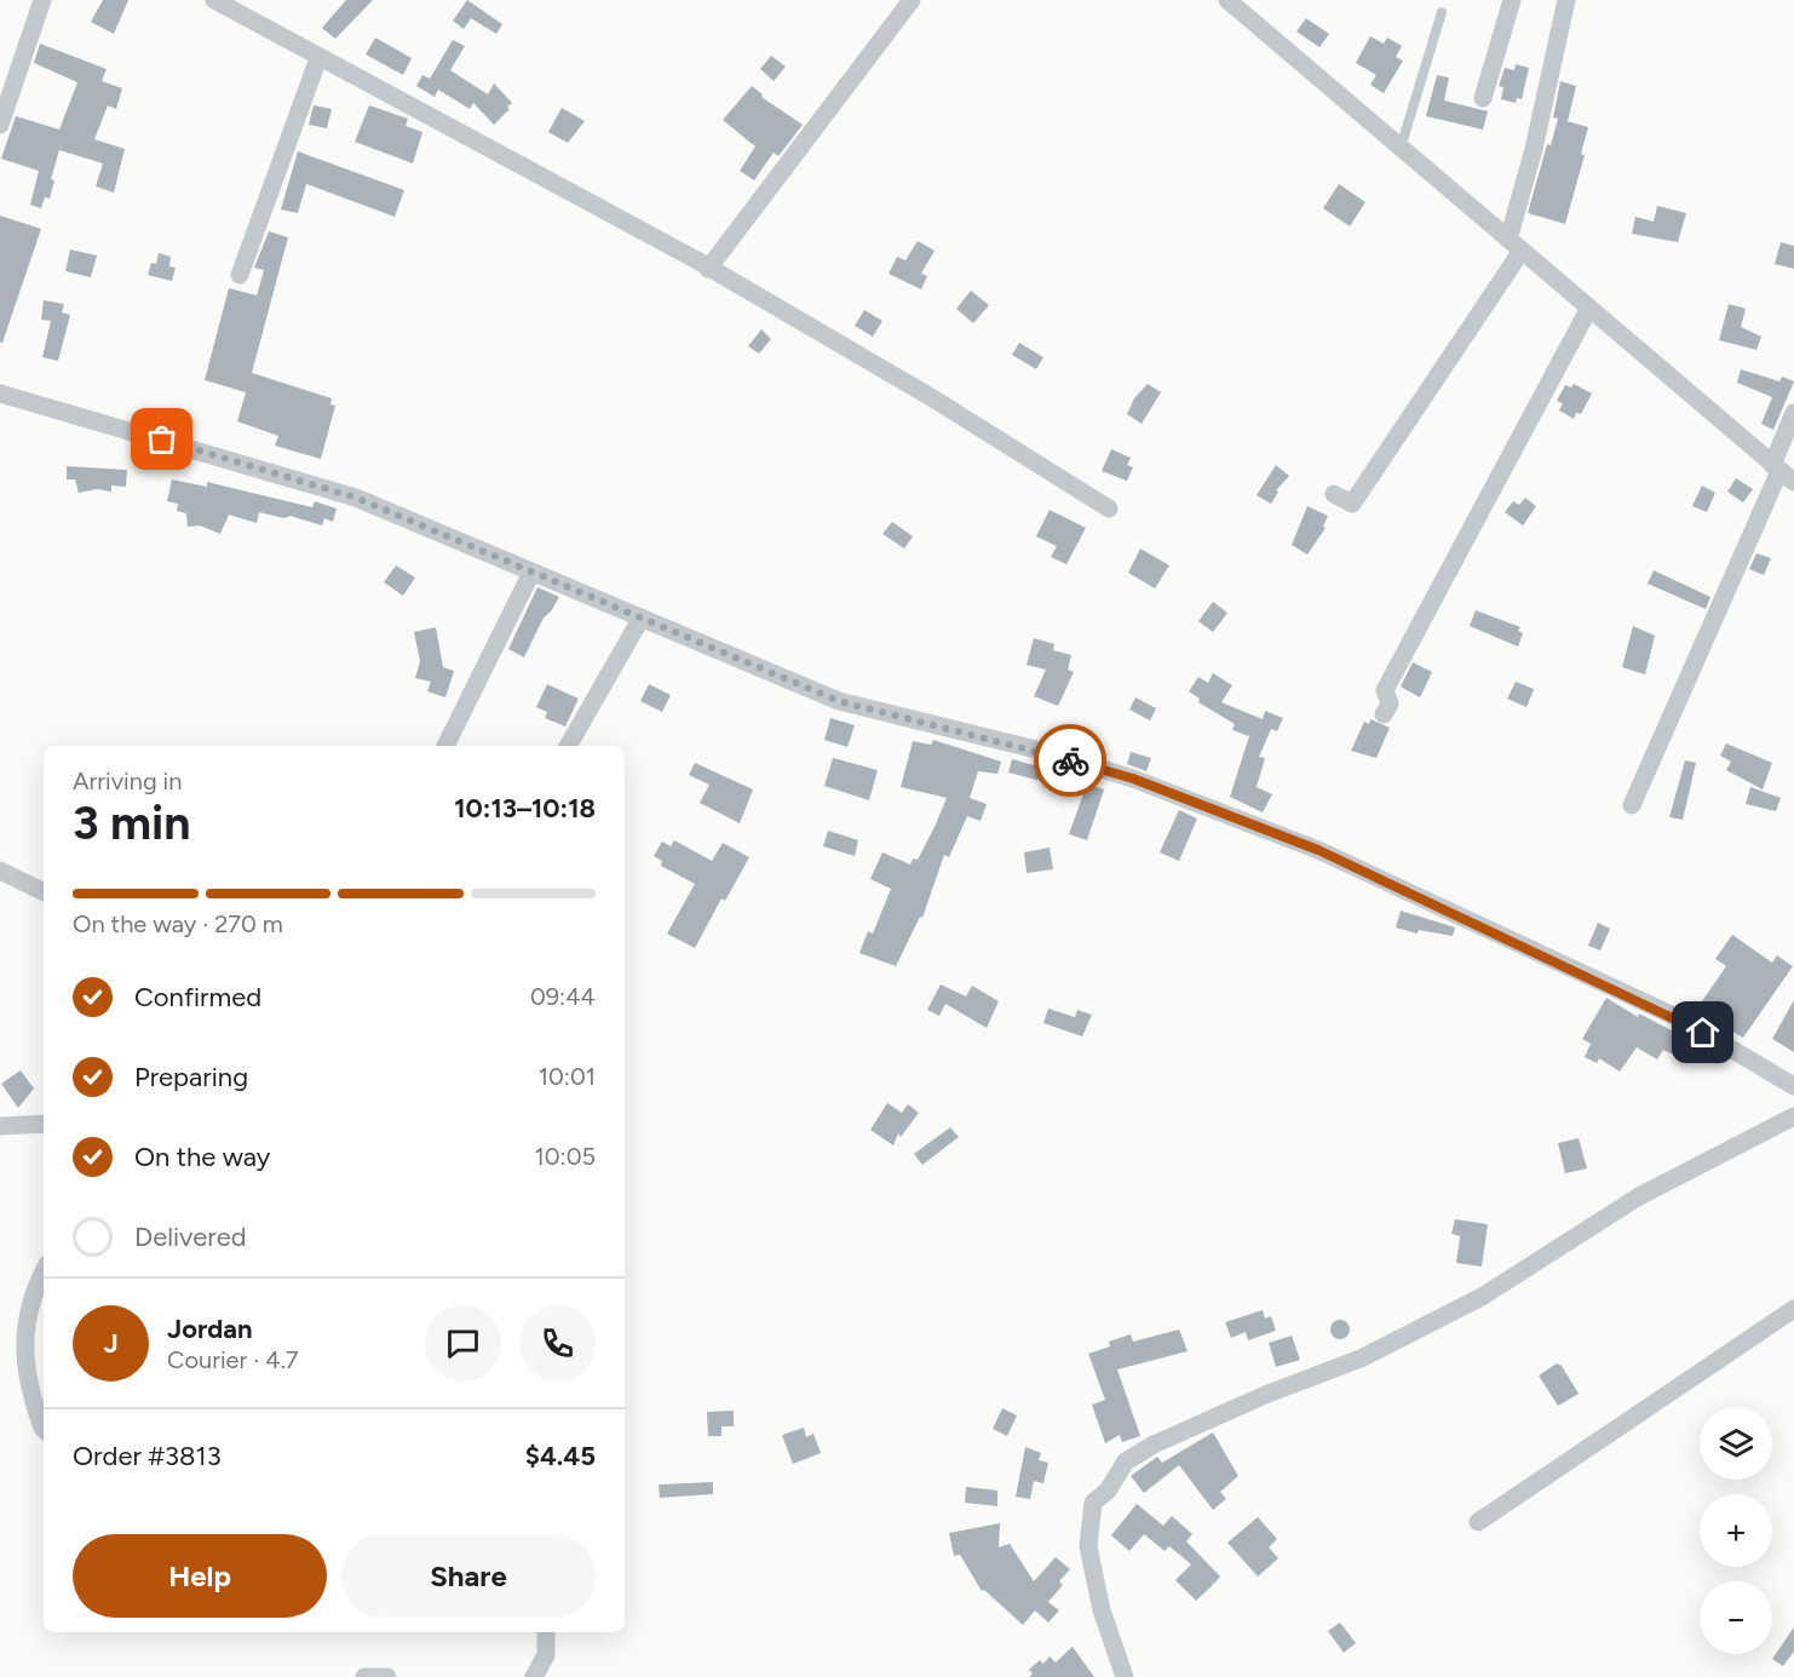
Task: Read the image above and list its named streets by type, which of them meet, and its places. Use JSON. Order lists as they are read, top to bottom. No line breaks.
{"page":{"heading":["3 min","Arriving in","10:13–10:18"],"panel":["Jordan","Courier · 4.7","Order #3813","$4.45"],"bar":"On the way · 270 m","list":[["Confirmed","09:44"],["Preparing","10:01"],["On the way","10:05"],"Delivered"],"round":"J","map_buttons":["+","−"],"buttons":["Help","Share"]}}
